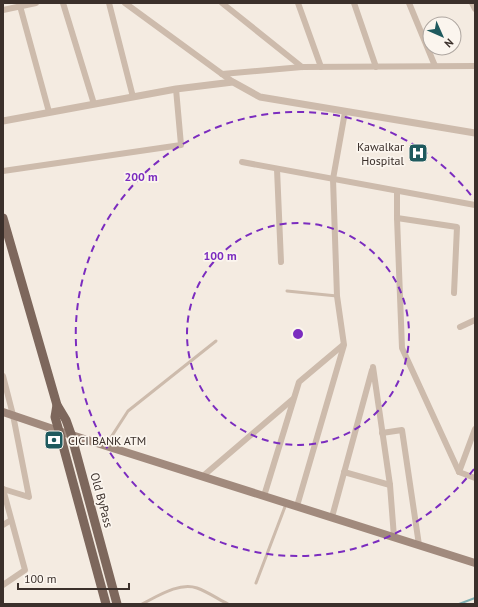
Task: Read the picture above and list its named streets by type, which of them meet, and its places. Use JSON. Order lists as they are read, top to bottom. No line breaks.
{"streets":{"main road":["Old ByPass"]},"places":{"hospital":["Kawalkar Hospital"],"bank":["CICI BANK ATM"]},"scale_bar":"100 m","north":"bottom right","rings":["200 m","100 m"]}
